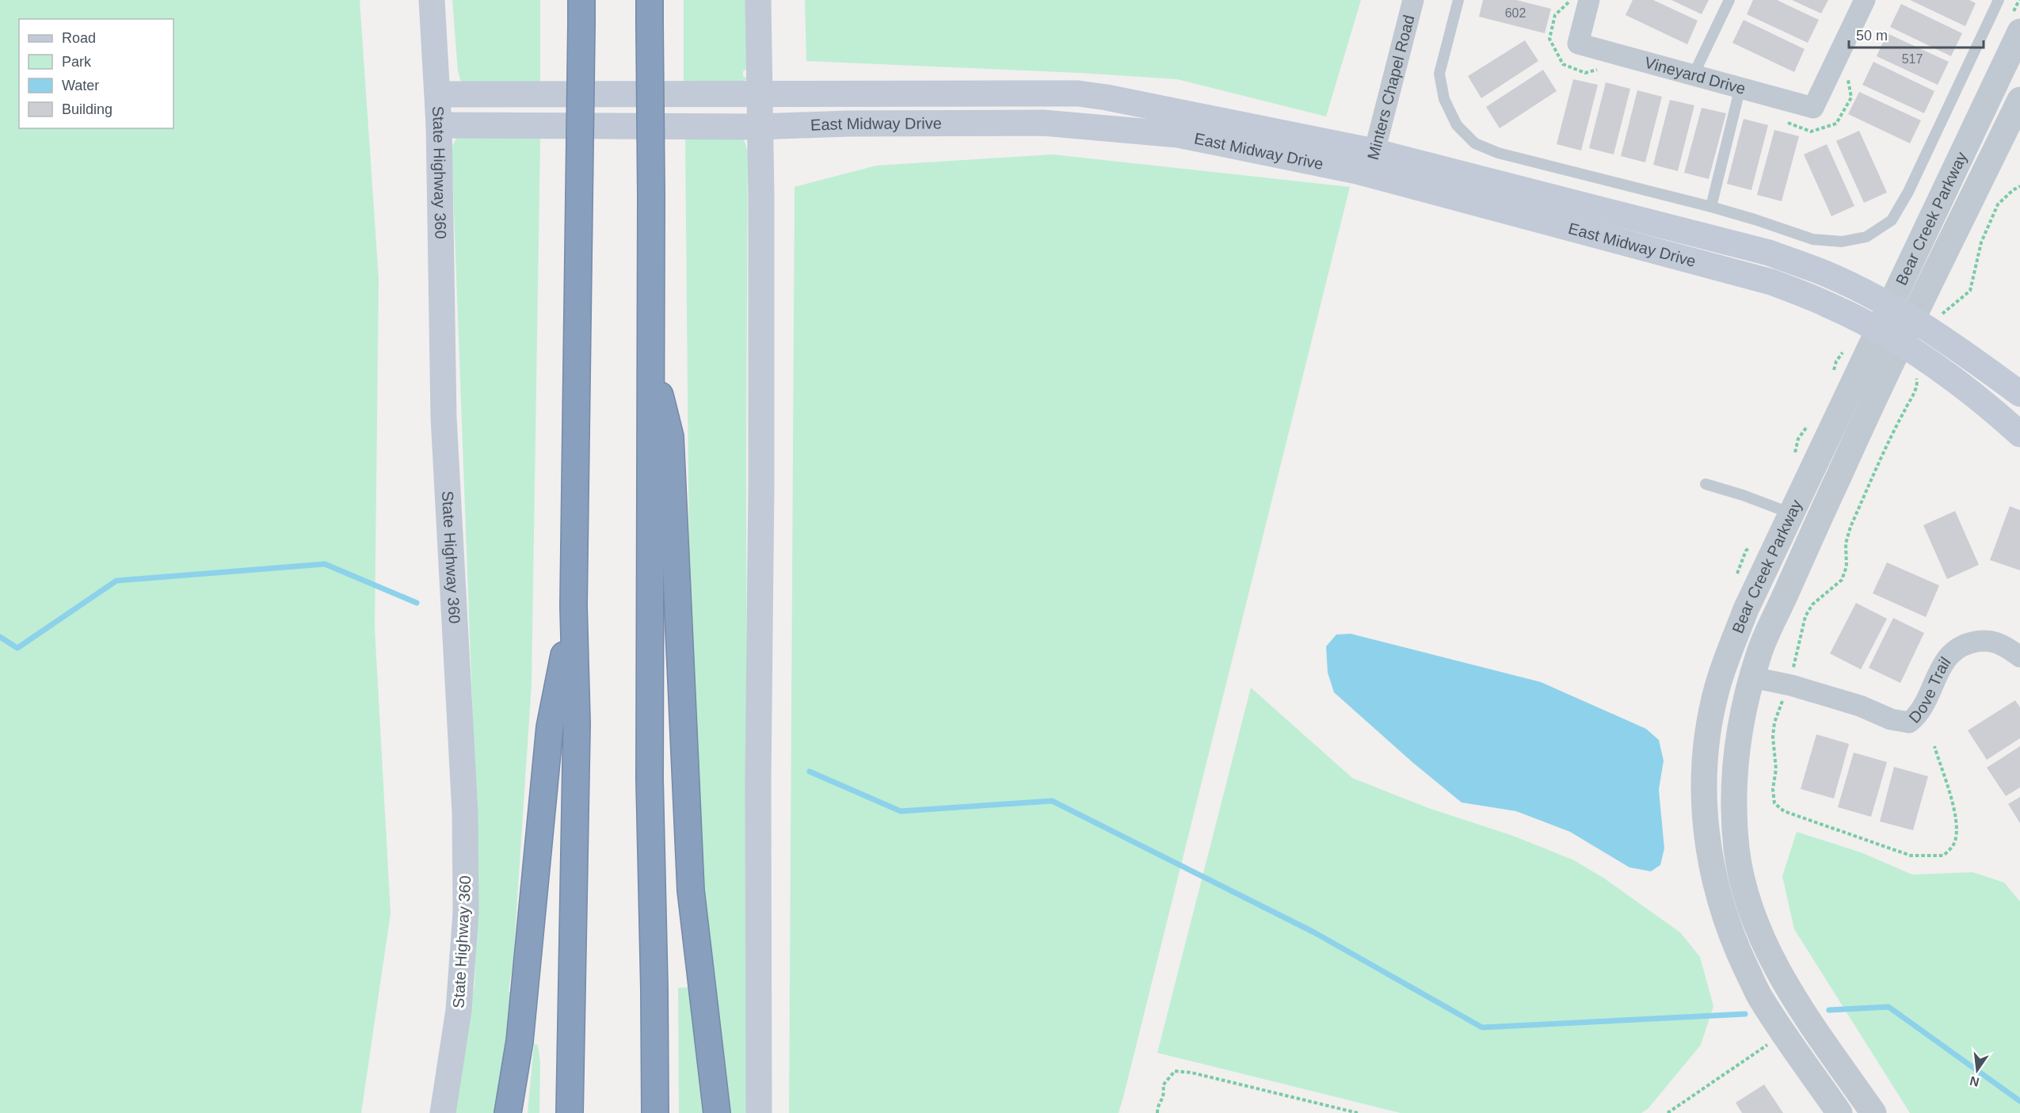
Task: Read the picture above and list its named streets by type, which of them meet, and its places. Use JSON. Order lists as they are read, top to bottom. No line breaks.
{"streets":{"main road":["East Midway Drive","State Highway 360"],"street":["Vineyard Drive","Minters Chapel Road","Bear Creek Parkway","Dove Trail"]},"crossings":[["Minters Chapel Road","East Midway Drive"],["East Midway Drive","State Highway 360"],["East Midway Drive","Bear Creek Parkway"],["Bear Creek Parkway","Dove Trail"]],"house_numbers":["602","517"],"legend":["Road","Park","Water","Building"],"scale_bar":"50 m","north":"bottom"}
